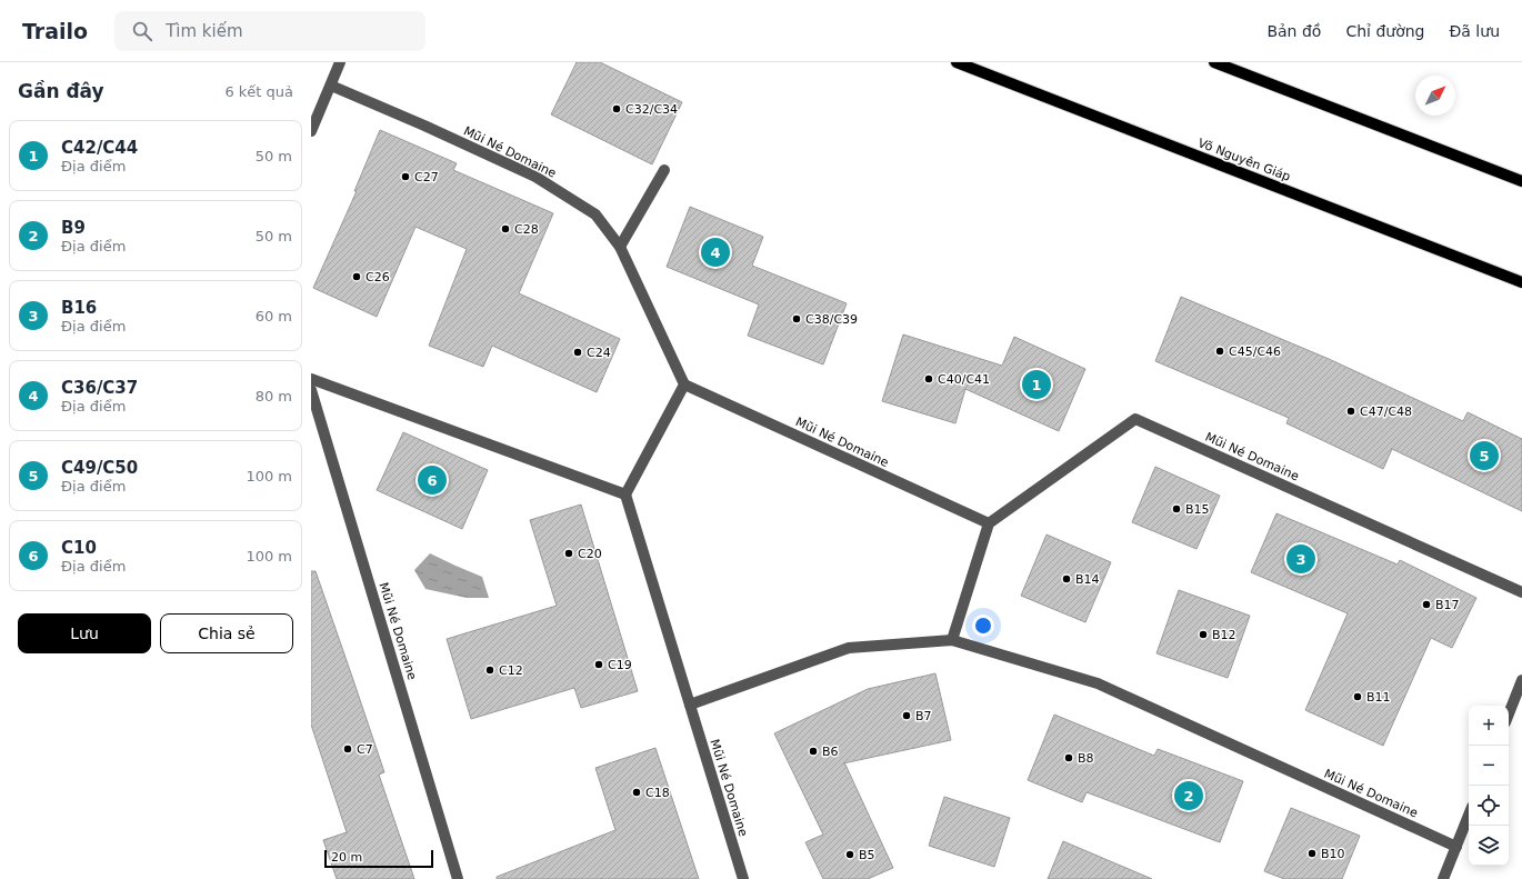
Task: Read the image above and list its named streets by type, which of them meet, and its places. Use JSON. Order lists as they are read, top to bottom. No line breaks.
{"streets":{"main road":["Võ Nguyên Giáp"],"street":["Mũi Né Domaine"]},"places":["C32/C34","C27","C28","C26","C38/C39","C45/C46","C24","C40/C41","C47/C48","B15","C20","B14","B17","B12","C19","C12","B11","B7","C7","B6","B8","C18","B10","B5"],"scale_bar":"20 m","north":"top right","page":{"header":"Trailo","search":"Tìm kiếm","nav":["Bản đồ","Chỉ đường","Đã lưu"],"heading":["Gần đây","6 kết quả"],"list":[{"mark":"1","name":"C42/C44","note":"Địa điểm","value":"50 m"},{"mark":"2","name":"B9","note":"Địa điểm","value":"50 m"},{"mark":"3","name":"B16","note":"Địa điểm","value":"60 m"},{"mark":"4","name":"C36/C37","note":"Địa điểm","value":"80 m"},{"mark":"5","name":"C49/C50","note":"Địa điểm","value":"100 m"},{"mark":"6","name":"C10","note":"Địa điểm","value":"100 m"}],"pins":["4","1","5","6","3","2"],"buttons":["Lưu","Chia sẻ"],"map_buttons":["+","−"],"scale":"20 m"}}
